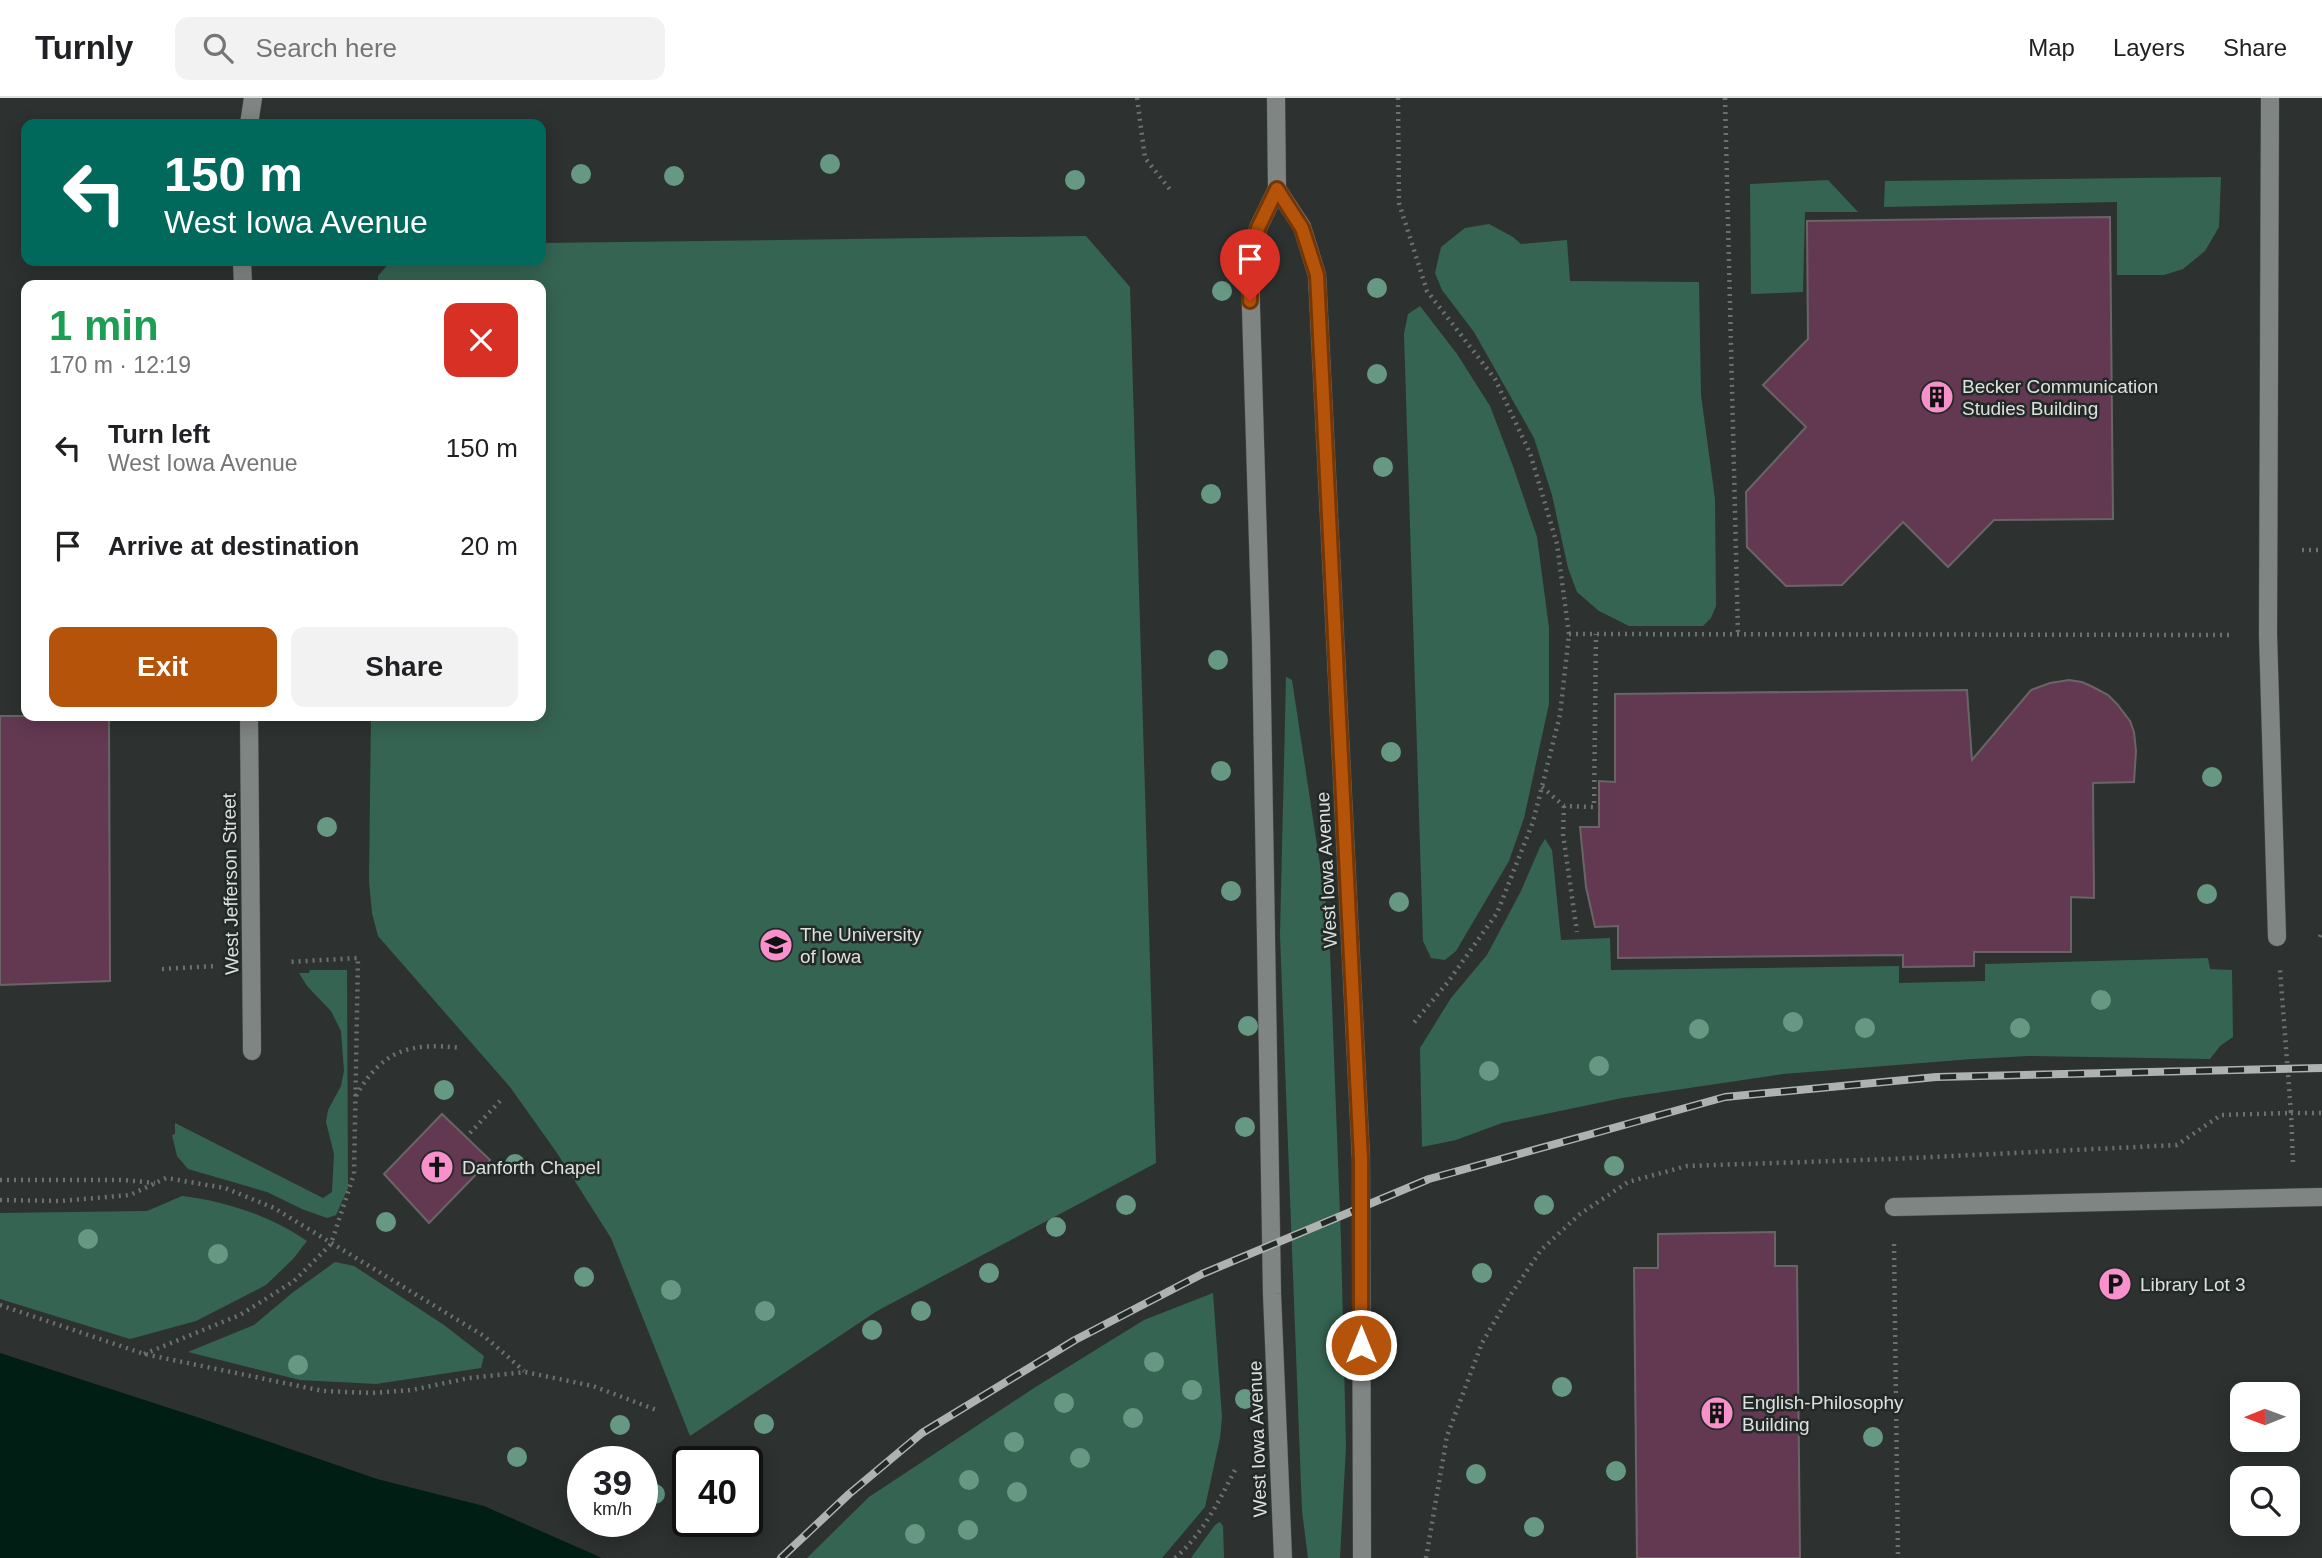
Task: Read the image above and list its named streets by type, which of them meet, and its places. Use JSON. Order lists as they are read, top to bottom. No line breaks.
{"streets":{"street":["West Iowa Avenue","West Jefferson Street"]},"places":{"building":["Becker Communication Studies Building","English-Philosophy Building"],"school or university":["The University of Iowa"],"church":["Danforth Chapel"],"parking":["Library Lot 3"]},"north":"left","page":{"header":"Turnly","search":"Search here","nav":["Map","Layers","Share"],"turn":["150 m","West Iowa Avenue"],"heading":["1 min","170 m · 12:19"],"list":[{"name":"Turn left","note":"West Iowa Avenue","value":"150 m"},{"name":"Arrive at destination","value":"20 m"}],"buttons":["Exit","Share"],"speed":"39 km/h","limit":"40"}}
